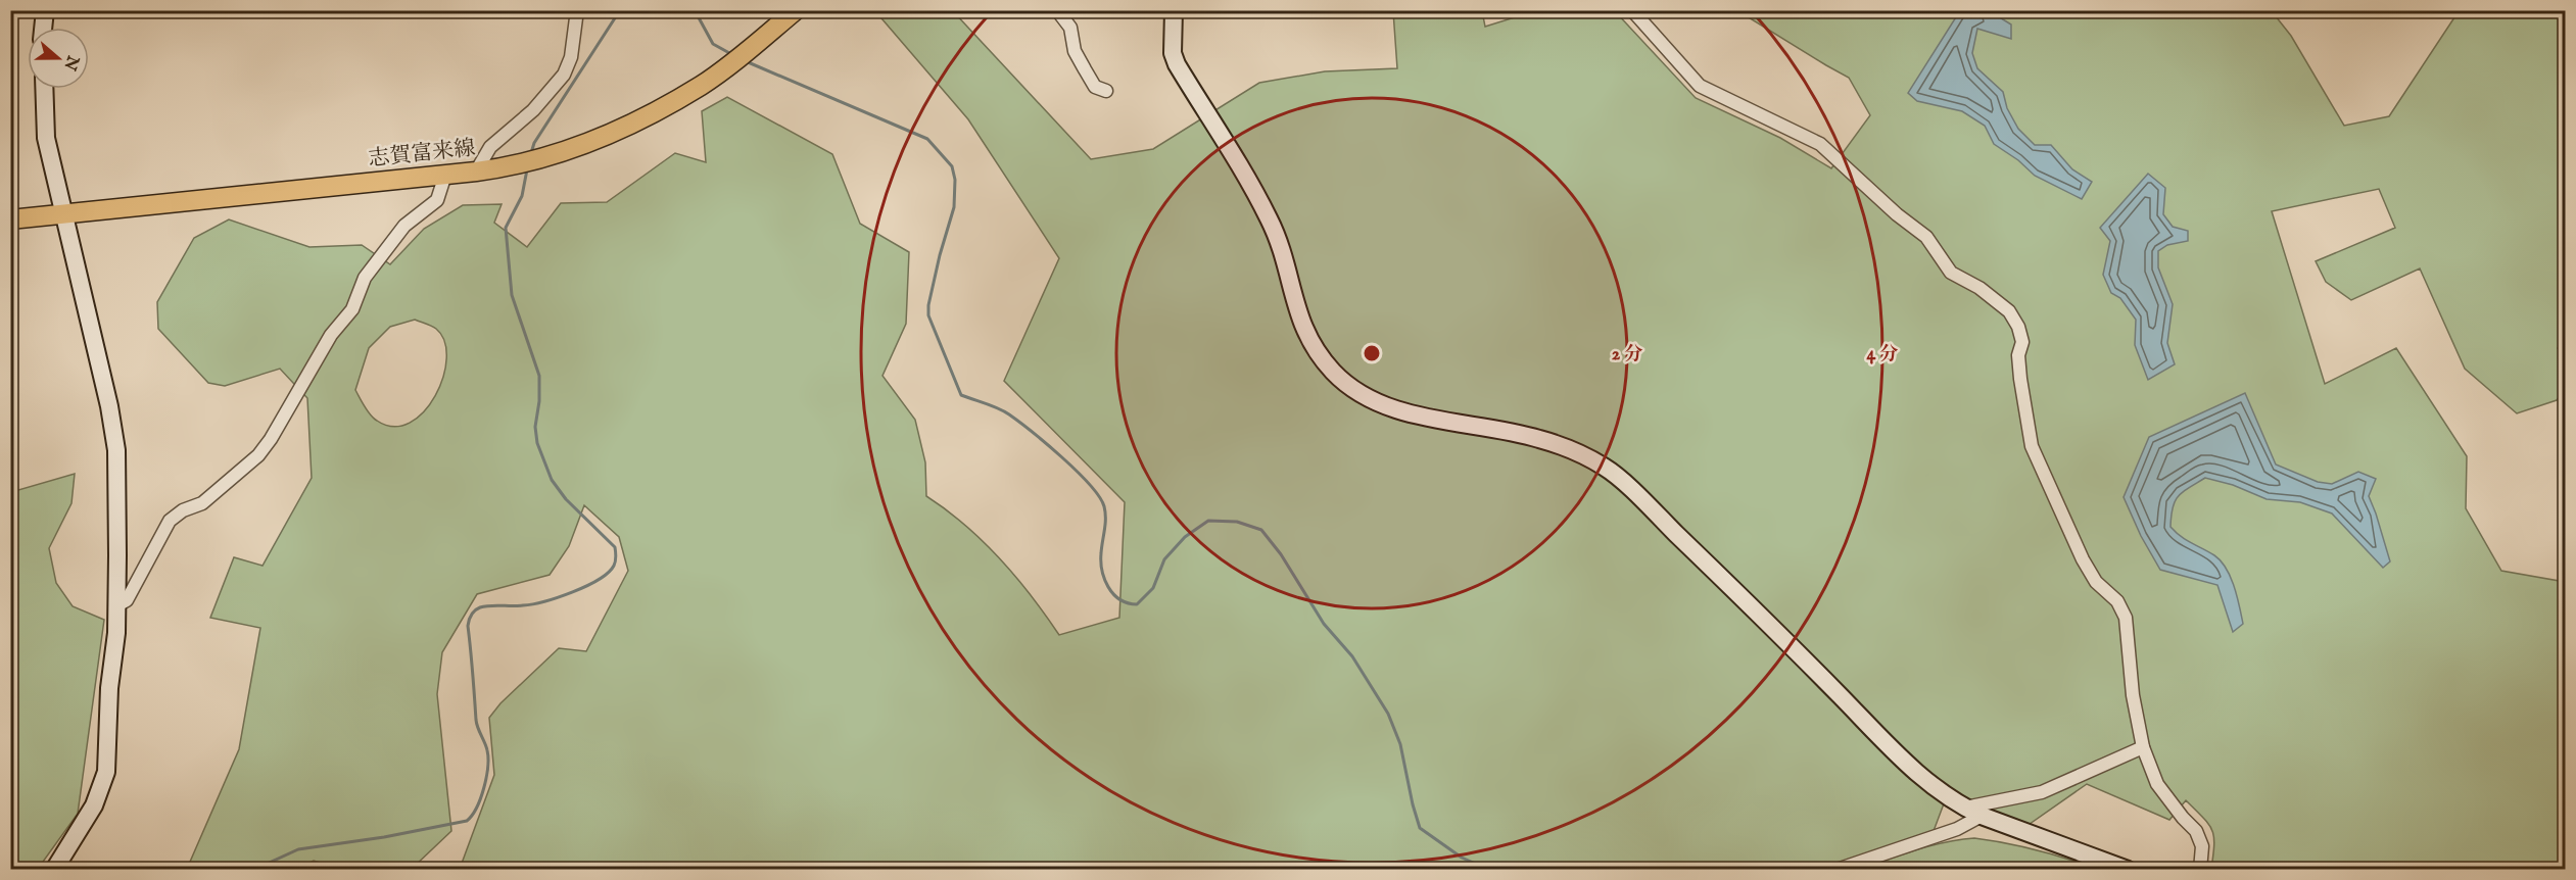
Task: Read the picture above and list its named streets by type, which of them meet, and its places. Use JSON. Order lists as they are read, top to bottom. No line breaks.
{"streets":{"main road":["志賀富来線"]},"north":"right","rings":["2 分","4 分"]}
